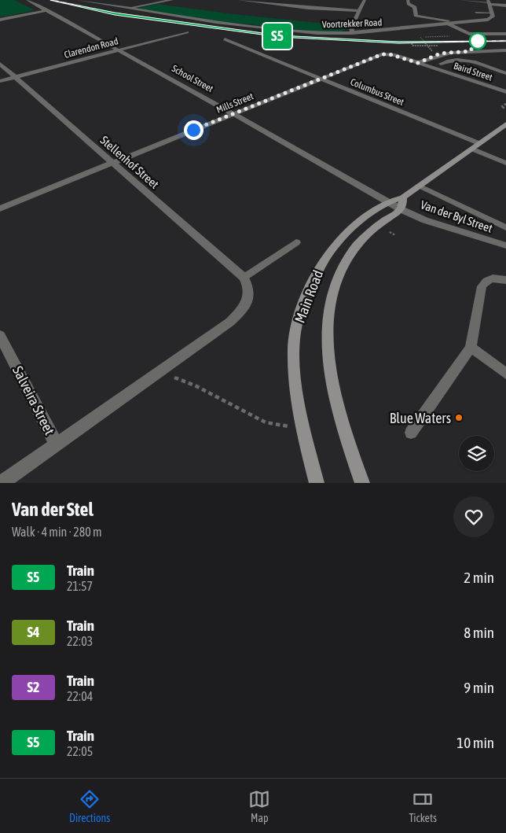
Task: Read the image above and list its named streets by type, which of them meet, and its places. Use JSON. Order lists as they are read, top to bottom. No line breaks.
{"streets":{"main road":["Main Road"],"street":["Voortrekker Road","Clarendon Road","Baird Street","School Street","Columbus Street","Mills Street","Stellenhof Street","Van der Byl Street","Salveira Street"]},"crossings":[["Clarendon Road","School Street"],["Clarendon Road","Stellenhof Street"],["Baird Street","Mills Street"],["School Street","Mills Street"],["School Street","Van der Byl Street"],["School Street","Main Road"],["Columbus Street","Mills Street"],["Columbus Street","Main Road"],["Mills Street","Stellenhof Street"],["Van der Byl Street","Main Road"]],"places":["Blue Waters"],"page":{"on_map":"S5","heading":["Van der Stel","Walk · 4 min · 280 m"],"list":[{"mark":"S5","name":"Train","note":"21:57","value":"2 min"},{"mark":"S4","name":"Train","note":"22:03","value":"8 min"},{"mark":"S2","name":"Train","note":"22:04","value":"9 min"},{"mark":"S5","name":"Train","note":"22:05","value":"10 min"}],"tabs":["Directions","Map","Tickets"]}}
